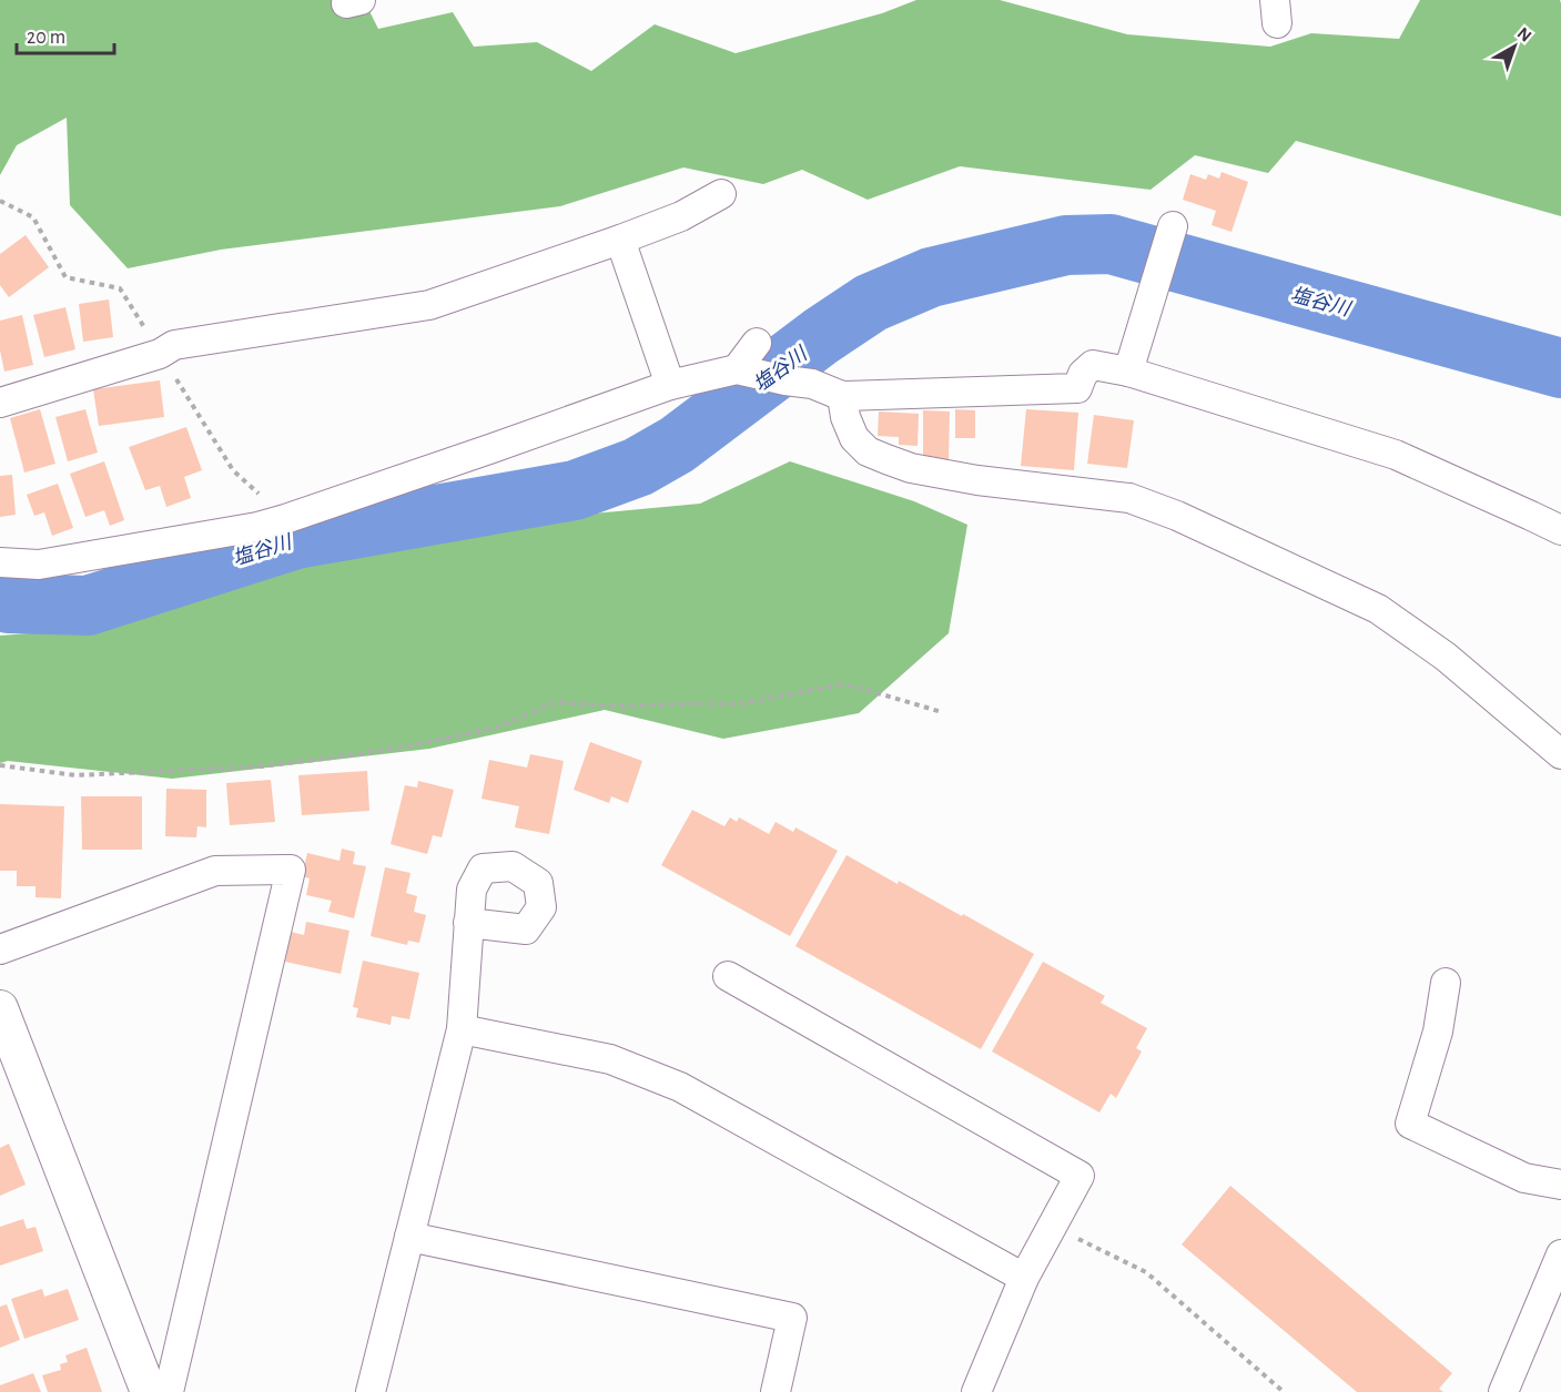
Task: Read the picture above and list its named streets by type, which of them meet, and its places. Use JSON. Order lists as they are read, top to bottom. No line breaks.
{"water":["塩谷川"],"scale_bar":"20 m","north":"top right"}
